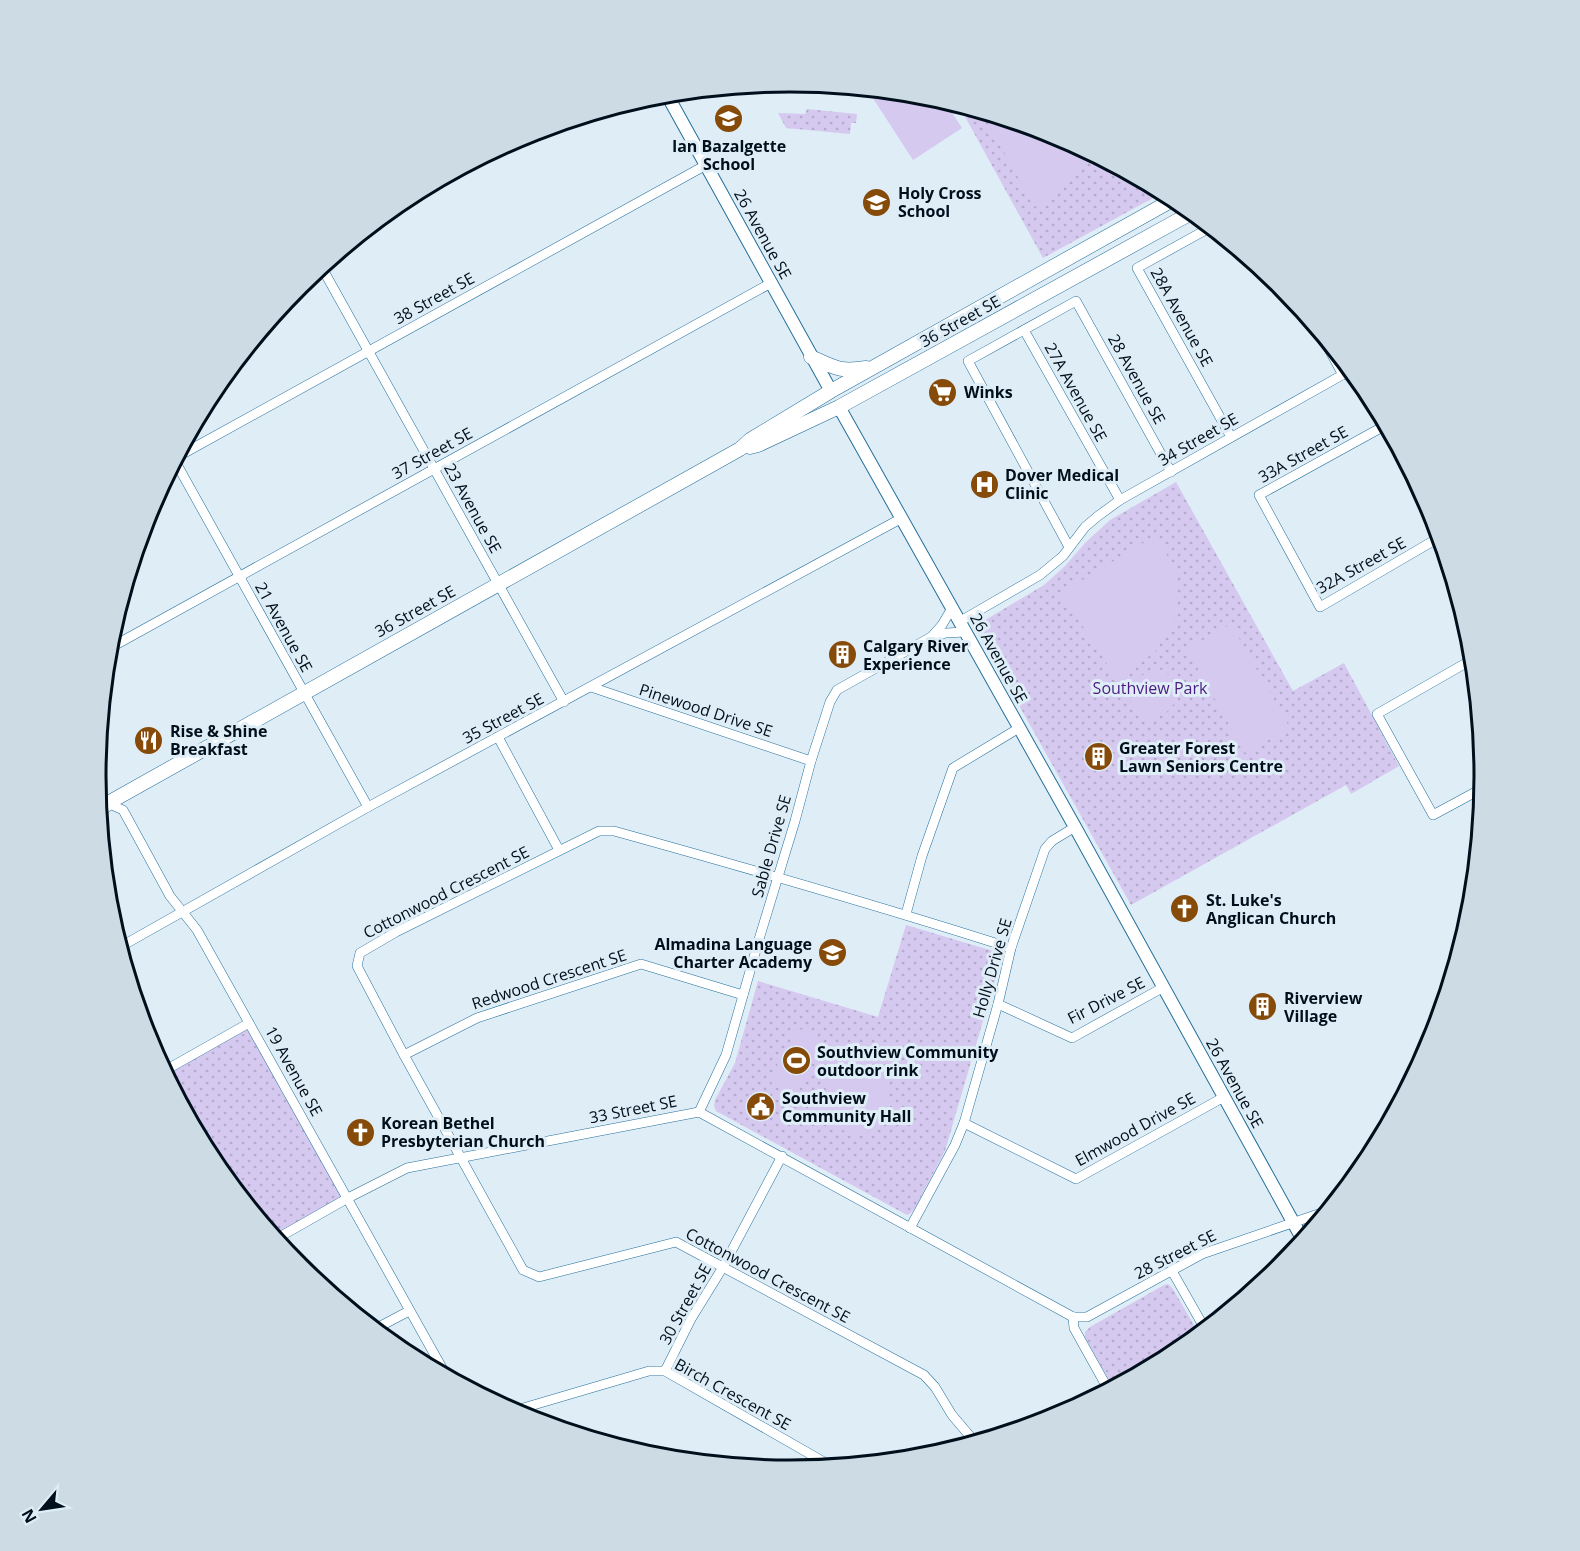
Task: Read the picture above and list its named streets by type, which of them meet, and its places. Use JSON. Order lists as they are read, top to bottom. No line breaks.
{"streets":{"main road":["36 Street SE"],"street":["26 Avenue SE","38 Street SE","28A Avenue SE","28 Avenue SE","27A Avenue SE","34 Street SE","37 Street SE","33A Street SE","23 Avenue SE","32A Street SE","21 Avenue SE","Pinewood Drive SE","35 Street SE","Sable Drive SE","Cottonwood Crescent SE","Holly Drive SE","Redwood Crescent SE","Fir Drive SE","19 Avenue SE","33 Street SE","Elmwood Drive SE","28 Street SE","30 Street SE","Birch Crescent SE"]},"crossings":[["26 Avenue SE","38 Street SE"],["26 Avenue SE","36 Street SE"],["26 Avenue SE","37 Street SE"],["26 Avenue SE","35 Street SE"],["26 Avenue SE","Sable Drive SE"],["26 Avenue SE","Holly Drive SE"],["26 Avenue SE","Fir Drive SE"],["26 Avenue SE","Elmwood Drive SE"],["26 Avenue SE","28 Street SE"],["38 Street SE","23 Avenue SE"],["28A Avenue SE","34 Street SE"],["36 Street SE","23 Avenue SE"],["36 Street SE","21 Avenue SE"],["28 Avenue SE","27A Avenue SE"],["28 Avenue SE","34 Street SE"],["27A Avenue SE","34 Street SE"],["34 Street SE","Sable Drive SE"],["37 Street SE","23 Avenue SE"],["37 Street SE","21 Avenue SE"],["33A Street SE","32A Street SE"],["23 Avenue SE","35 Street SE"],["21 Avenue SE","35 Street SE"],["Pinewood Drive SE","35 Street SE"],["Pinewood Drive SE","Sable Drive SE"],["35 Street SE","19 Avenue SE"],["Sable Drive SE","Cottonwood Crescent SE"],["Sable Drive SE","Redwood Crescent SE"],["Sable Drive SE","33 Street SE"],["Cottonwood Crescent SE","Holly Drive SE"],["Cottonwood Crescent SE","Redwood Crescent SE"],["Cottonwood Crescent SE","33 Street SE"],["Cottonwood Crescent SE","30 Street SE"],["Holly Drive SE","Fir Drive SE"],["Holly Drive SE","33 Street SE"],["Holly Drive SE","Elmwood Drive SE"],["19 Avenue SE","33 Street SE"],["33 Street SE","28 Street SE"],["33 Street SE","30 Street SE"],["30 Street SE","Birch Crescent SE"]],"parks":["Southview Park"],"places":{"school or university":["Ian Bazalgette School","Holy Cross School","Almadina Language Charter Academy"],"supermarket":["Winks"],"hospital":["Dover Medical Clinic"],"building":["Calgary River Experience","Greater Forest Lawn Seniors Centre","Riverview Village"],"restaurant":["Rise & Shine Breakfast"],"church":["St. Luke's Anglican Church","Korean Bethel Presbyterian Church"],"sports":["Southview Community outdoor rink"],"public building":["Southview Community Hall"]},"north":"bottom left"}
